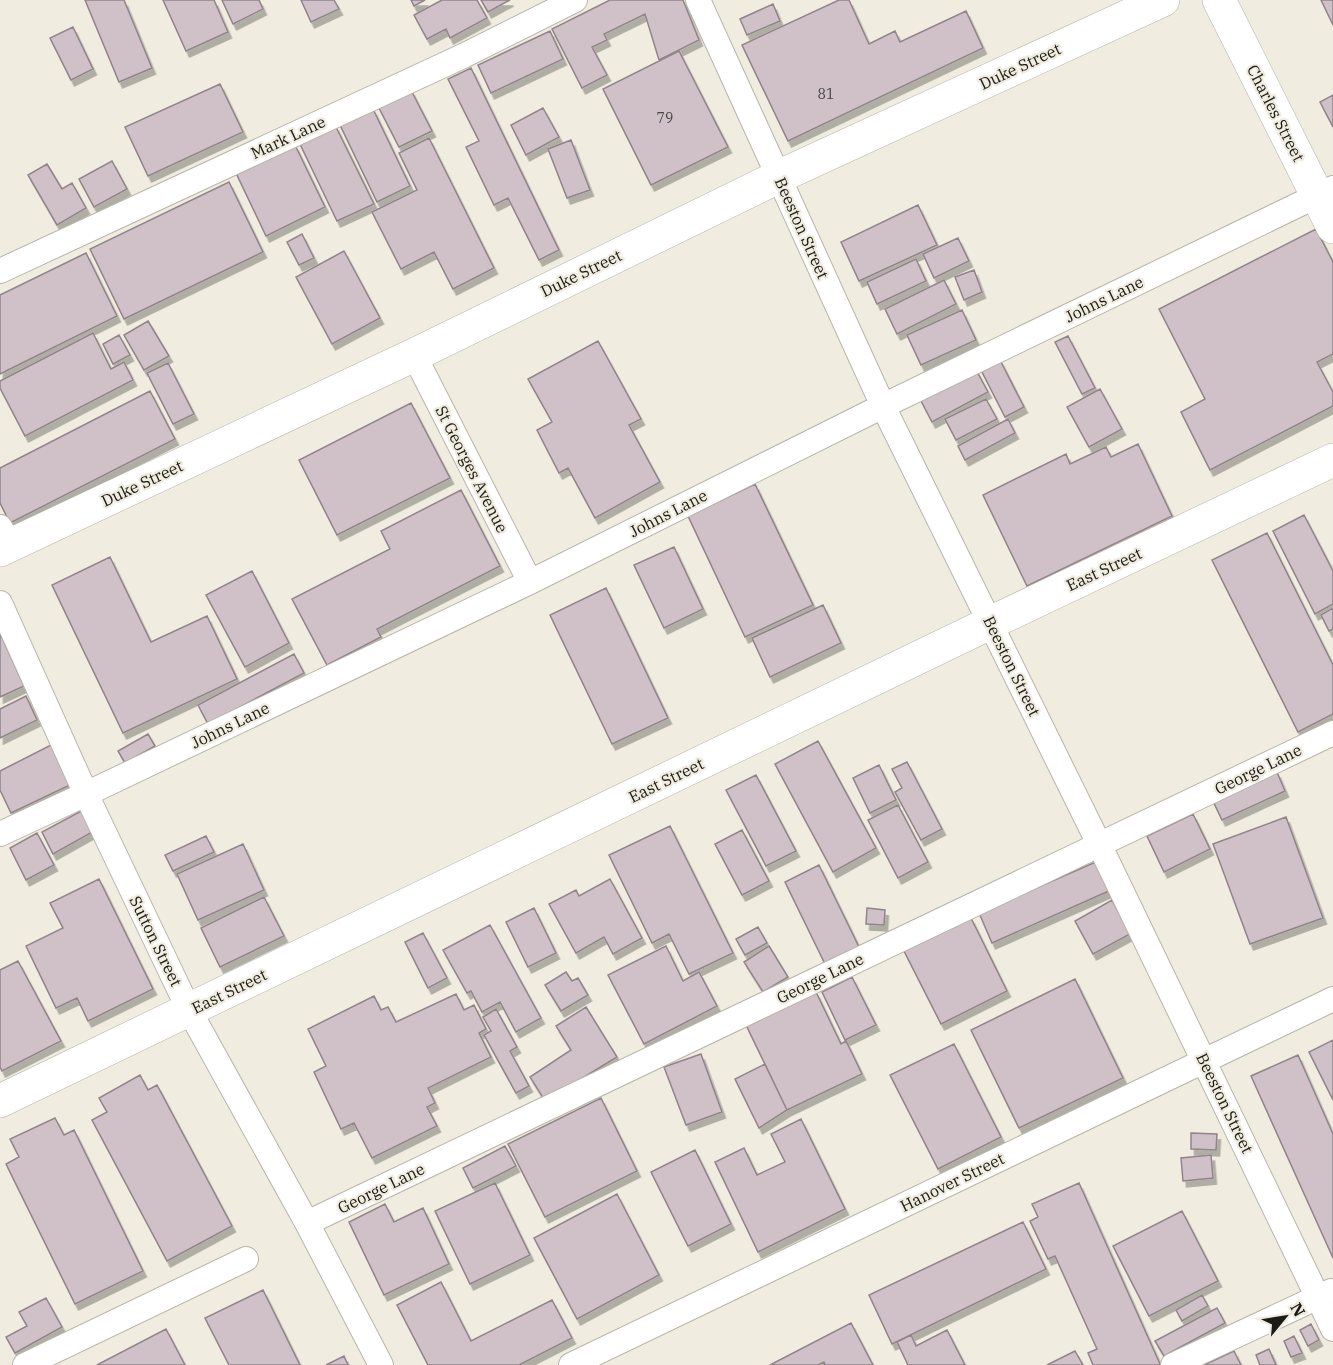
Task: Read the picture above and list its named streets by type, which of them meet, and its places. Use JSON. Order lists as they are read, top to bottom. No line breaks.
{"streets":{"main road":["Duke Street","Charles Street","East Street"],"street":["Mark Lane","Beeston Street","Johns Lane","St Georges Avenue","George Lane","Sutton Street","Hanover Street"]},"crossings":[["Duke Street","Beeston Street"],["Duke Street","St Georges Avenue"],["Charles Street","Johns Lane"],["Beeston Street","Johns Lane"],["Beeston Street","East Street"],["Beeston Street","George Lane"],["Beeston Street","Hanover Street"],["Johns Lane","St Georges Avenue"],["Johns Lane","Sutton Street"],["East Street","Sutton Street"],["George Lane","Sutton Street"]],"house_numbers":["81","79"],"north":"top right"}
